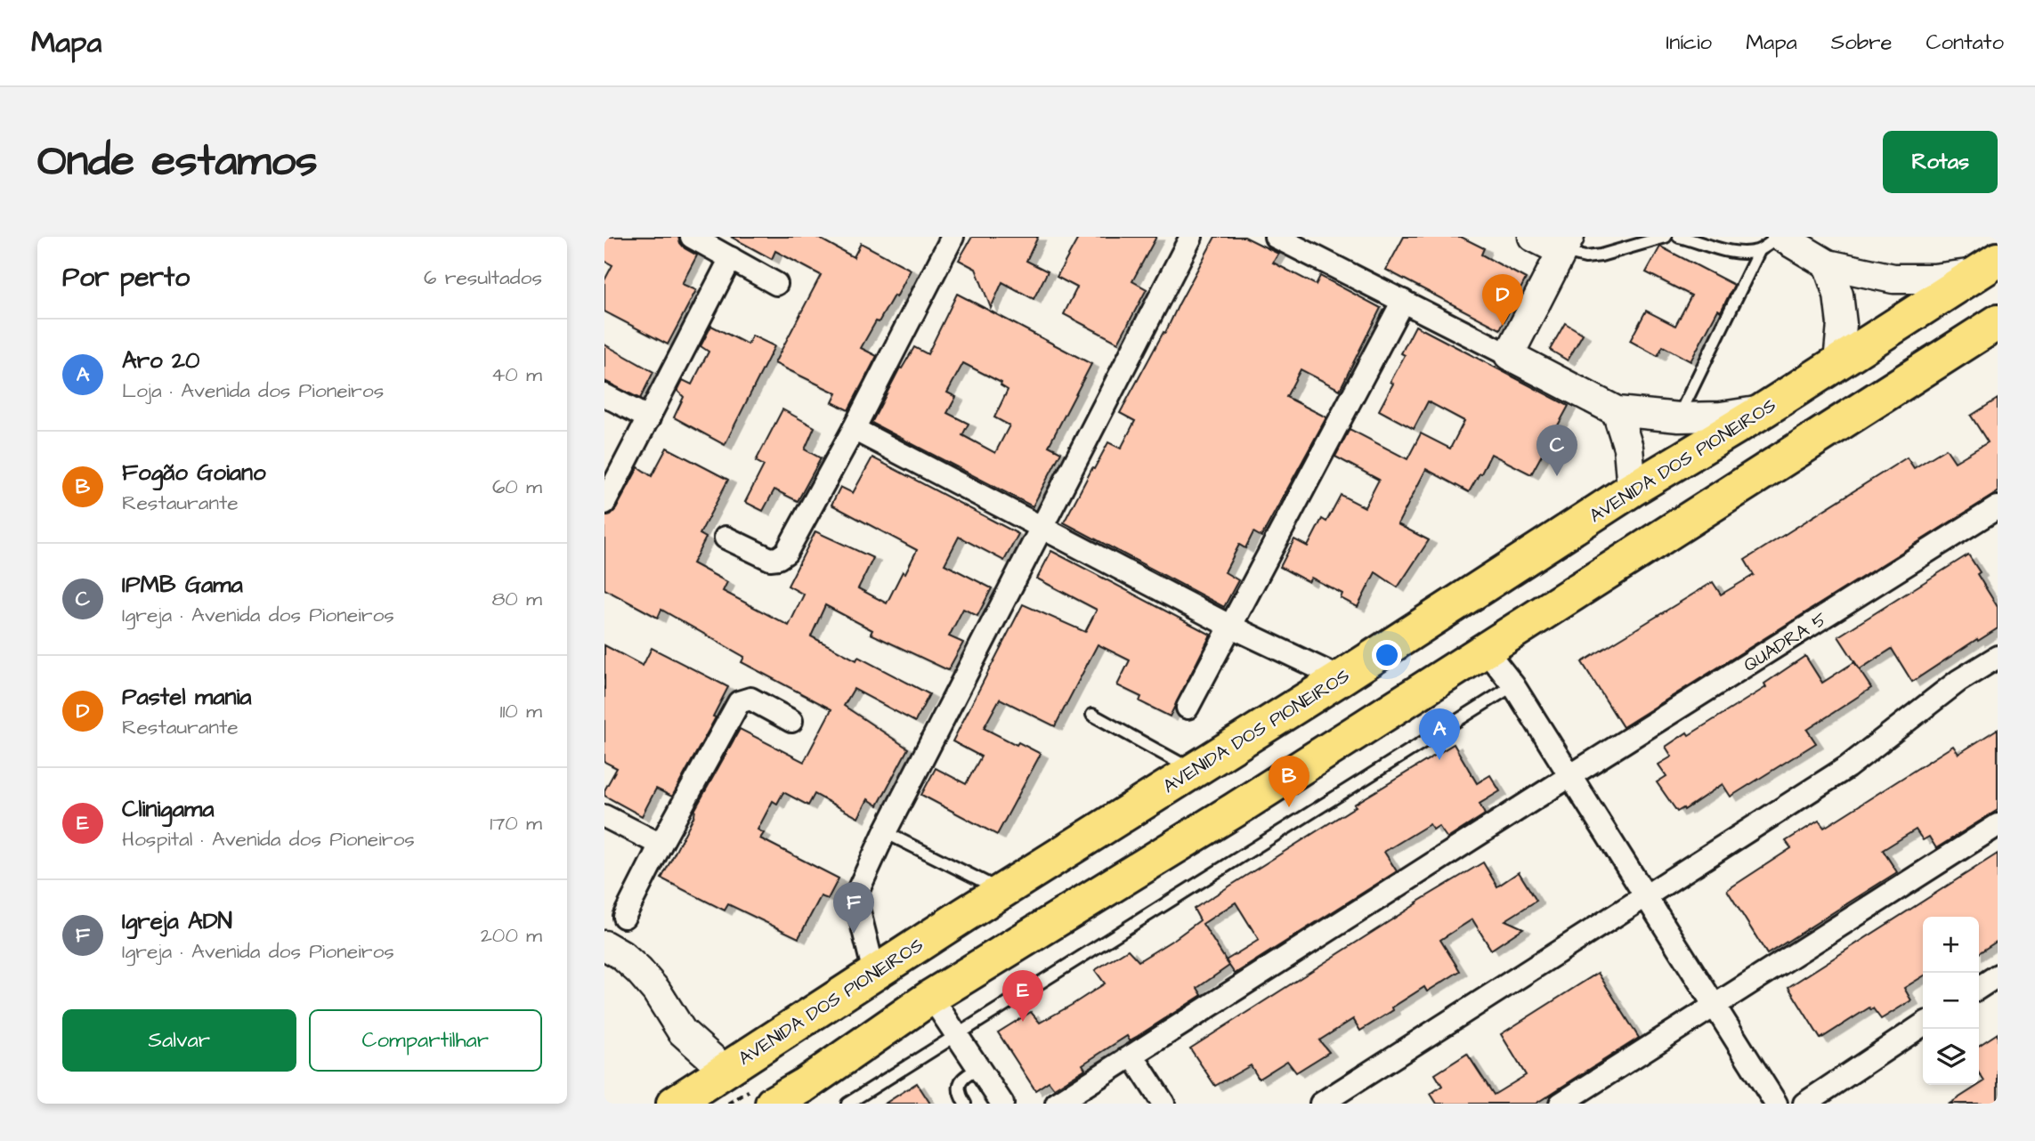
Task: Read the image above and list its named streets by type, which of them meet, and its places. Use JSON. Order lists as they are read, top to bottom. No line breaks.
{"streets":{"main road":["AVENIDA DOS PIONEIROS"],"street":["QUADRA 5"]},"page":{"header":"Mapa","nav":["Início","Mapa","Sobre","Contato"],"buttons":["Rotas",["Salvar","Compartilhar"]],"title":"Onde estamos","heading":["Por perto","6 resultados"],"pins":["D","C","A","B","F","E"],"list":[{"mark":"A","name":"Aro 20","note":"Loja · Avenida dos Pioneiros","value":"40 m"},{"mark":"B","name":"Fogão Goiano","note":"Restaurante","value":"60 m"},{"mark":"C","name":"IPMB Gama","note":"Igreja · Avenida dos Pioneiros","value":"80 m"},{"mark":"D","name":"Pastel mania","note":"Restaurante","value":"110 m"},{"mark":"E","name":"Clinigama","note":"Hospital · Avenida dos Pioneiros","value":"170 m"},{"mark":"F","name":"Igreja ADN","note":"Igreja · Avenida dos Pioneiros","value":"200 m"}],"map_buttons":["+","−"]}}
